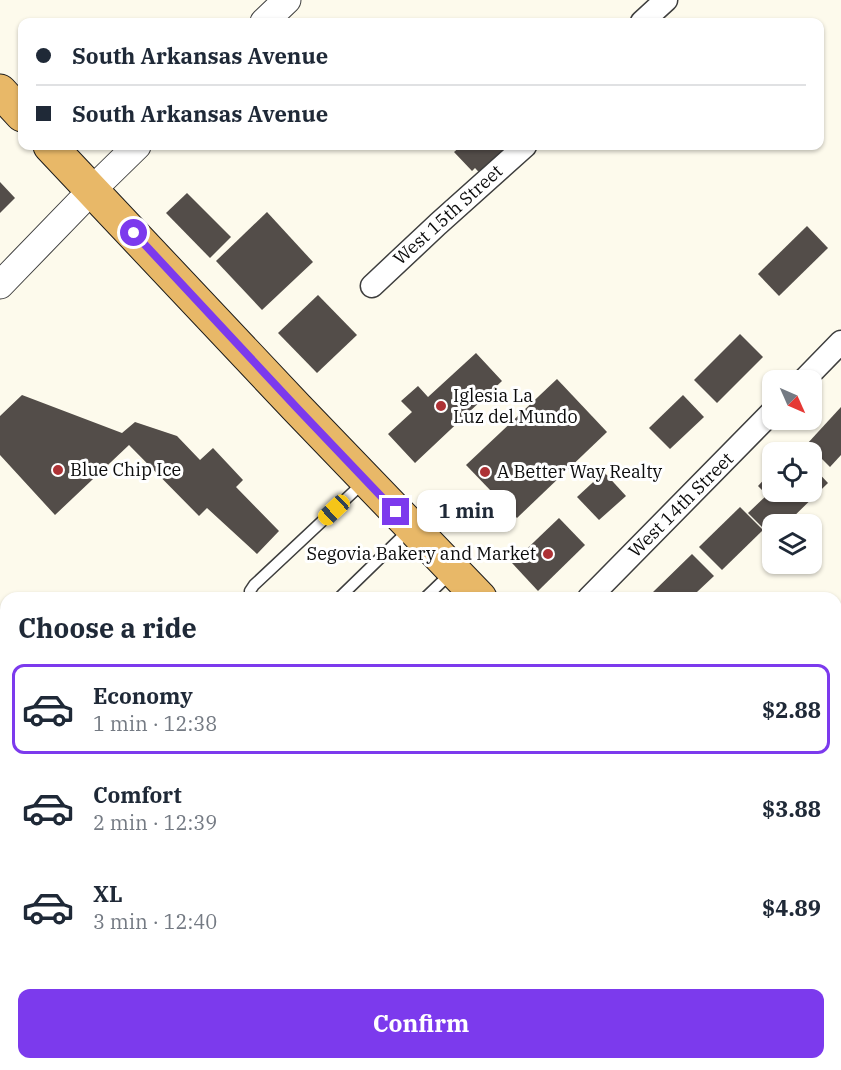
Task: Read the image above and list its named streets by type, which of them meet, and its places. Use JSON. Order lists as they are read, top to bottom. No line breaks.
{"streets":{"street":["West 15th Street","West 14th Street"]},"places":["Iglesia La Luz del Mundo","Blue Chip Ice","A Better Way Realty","Segovia Bakery and Market"],"north":"bottom right","page":{"banner":["South Arkansas Avenue","South Arkansas Avenue"],"bubble":"1 min","heading":"Choose a ride","list":[{"name":"Economy","note":"1 min · 12:38","value":"$2.88"},{"name":"Comfort","note":"2 min · 12:39","value":"$3.88"},{"name":"XL","note":"3 min · 12:40","value":"$4.89"}],"buttons":"Confirm"}}
